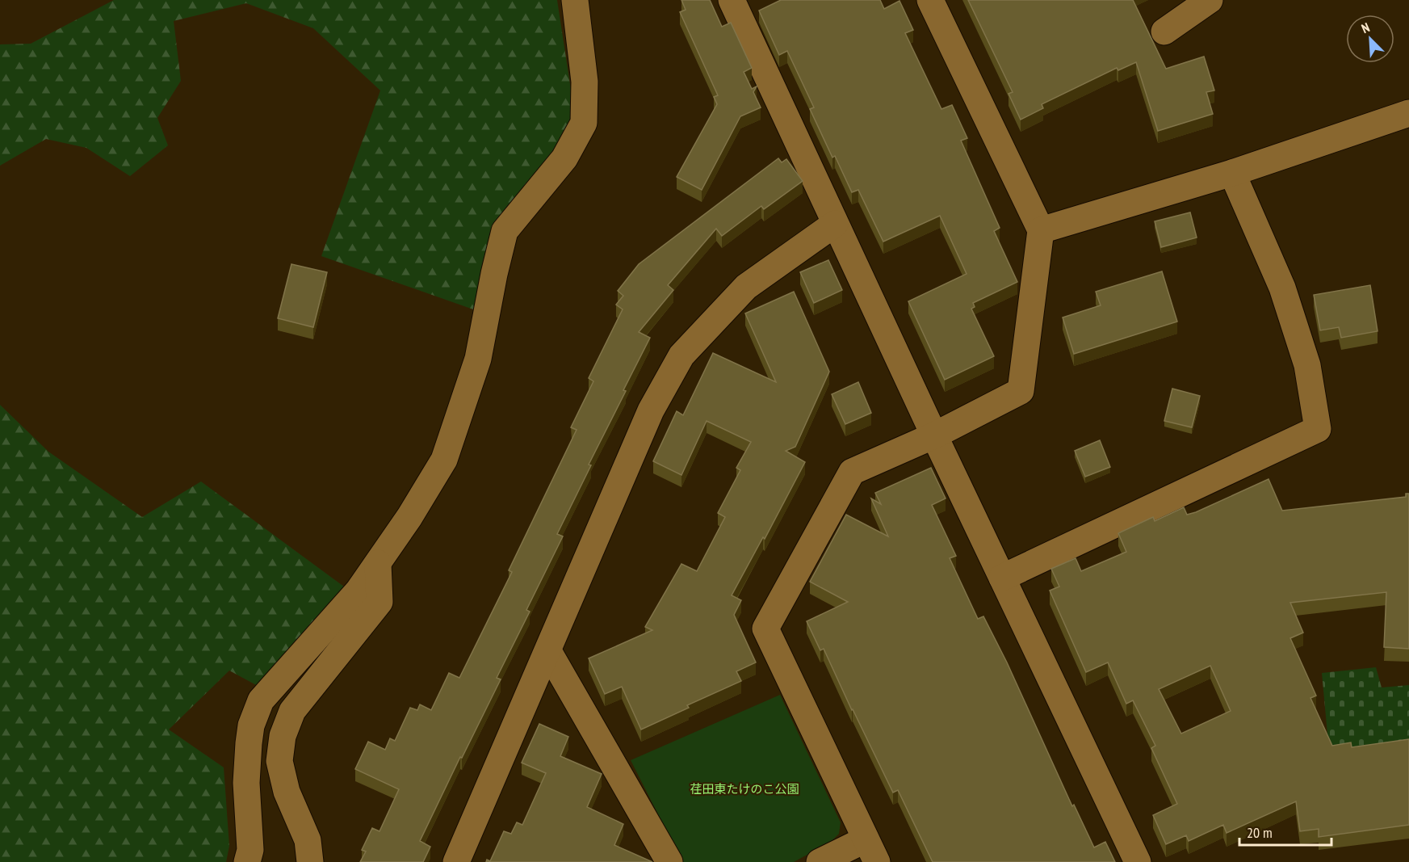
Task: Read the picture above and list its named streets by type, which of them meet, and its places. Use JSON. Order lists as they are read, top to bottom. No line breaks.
{"parks":["荏田東たけのこ公園"],"scale_bar":"20 m","north":"top left"}
